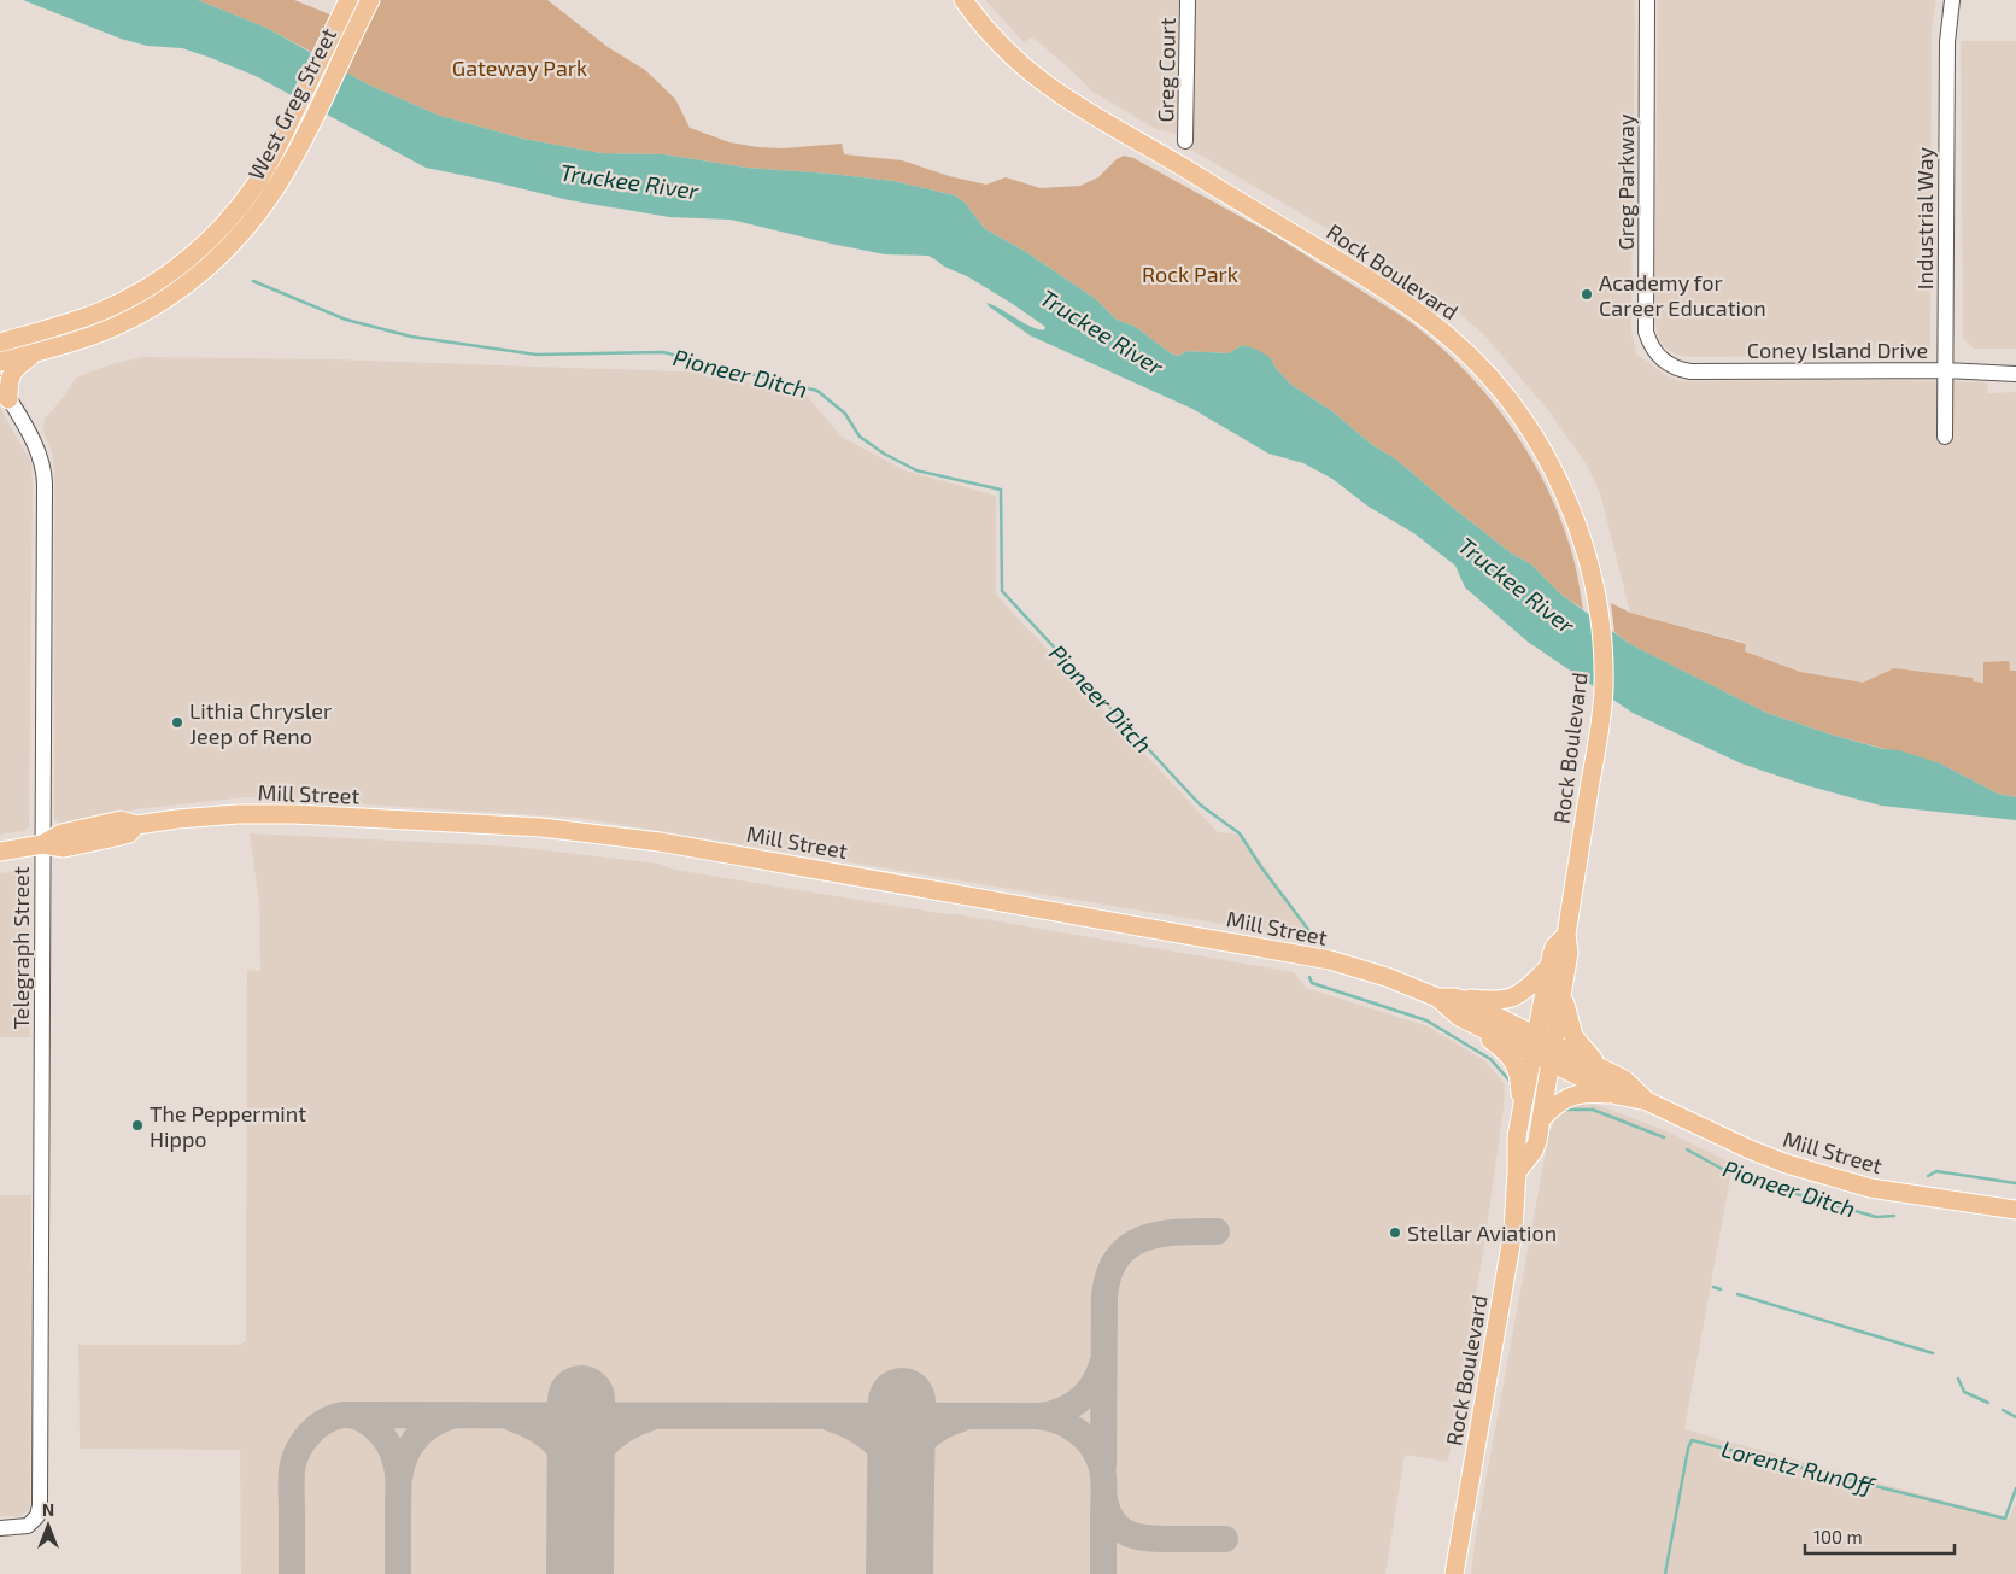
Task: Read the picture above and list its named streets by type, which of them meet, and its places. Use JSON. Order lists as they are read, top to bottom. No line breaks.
{"streets":{"main road":["West Greg Street","Rock Boulevard","Mill Street"],"street":["Greg Court","Greg Parkway","Industrial Way","Coney Island Drive","Telegraph Street"]},"crossings":[["Greg Parkway","Coney Island Drive"],["Industrial Way","Coney Island Drive"],["Rock Boulevard","Mill Street"],["Mill Street","Telegraph Street"]],"water":["Truckee River","Pioneer Ditch","Lorentz RunOff"],"parks":["Gateway Park","Rock Park"],"places":["Academy for Career Education","Lithia Chrysler Jeep of Reno","The Peppermint Hippo","Stellar Aviation"],"scale_bar":"100 m","north":"top"}
